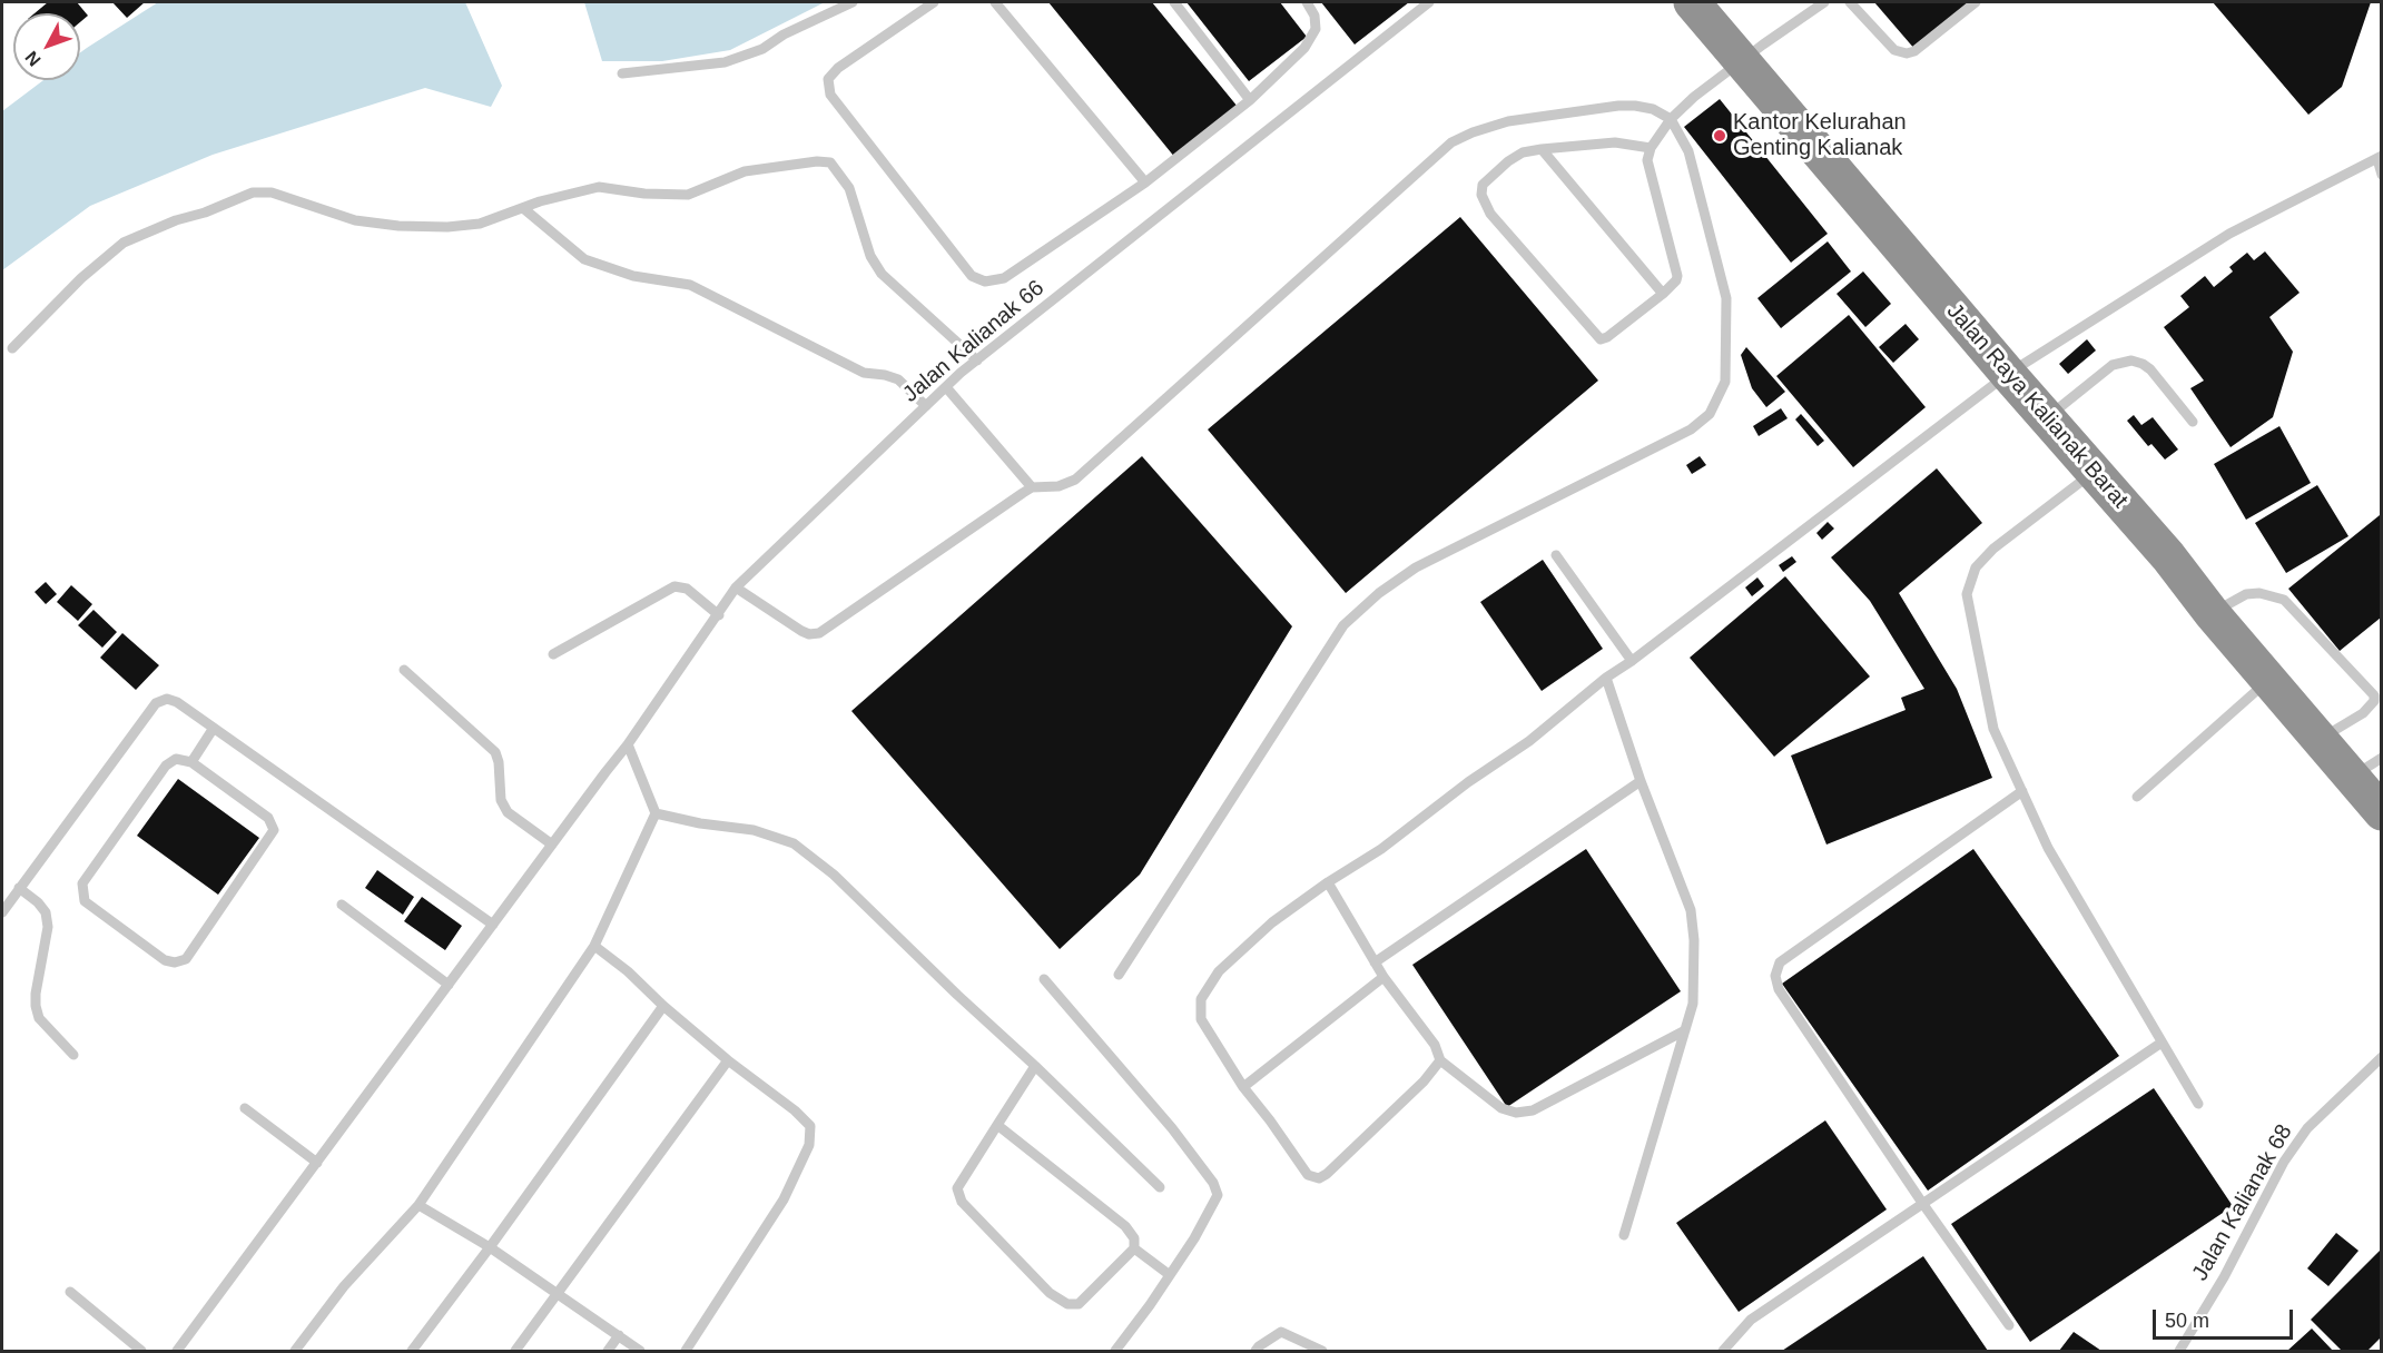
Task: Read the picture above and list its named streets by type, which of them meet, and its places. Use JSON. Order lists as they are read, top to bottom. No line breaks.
{"streets":{"highway":["Jalan Raya Kalianak Barat"],"lane":["Jalan Kalianak 66","Jalan Kalianak 68"]},"places":["Kantor Kelurahan Genting Kalianak"],"scale_bar":"50 m","north":"bottom left"}
